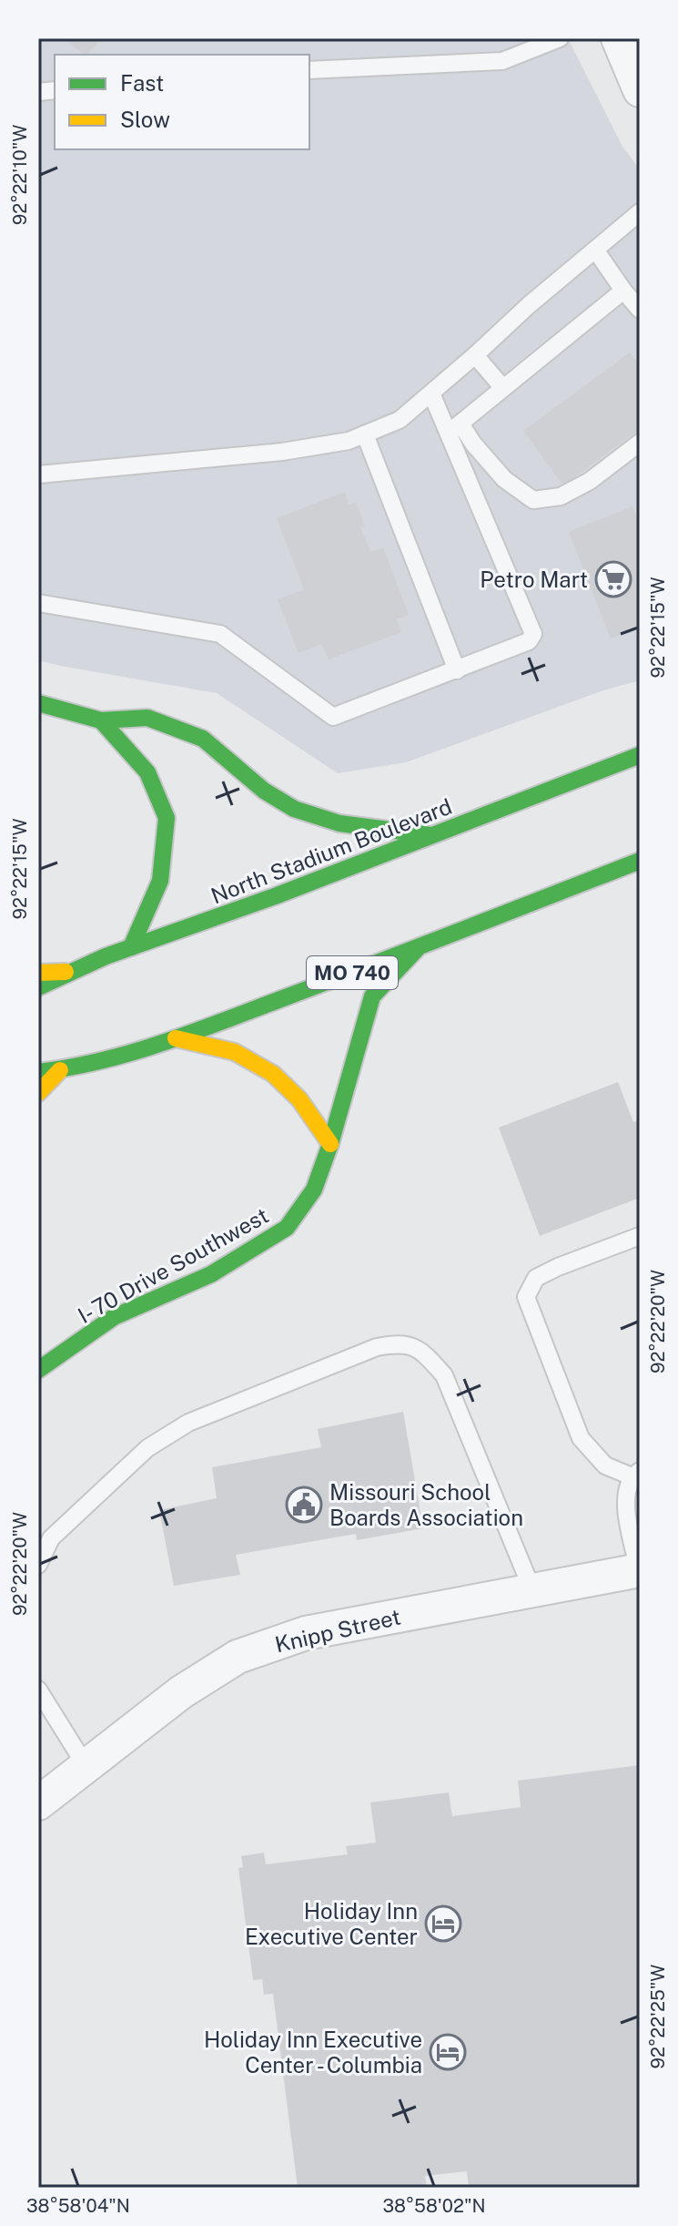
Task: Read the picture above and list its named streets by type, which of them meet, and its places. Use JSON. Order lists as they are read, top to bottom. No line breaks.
{"streets":{"main road":["North Stadium Boulevard","MO 740","I- 70 Drive Southwest"],"street":["Knipp Street"]},"crossings":[["MO 740","I- 70 Drive Southwest"]],"places":{"supermarket":["Petro Mart"],"public building":["Missouri School Boards Association"],"hotel":["Holiday Inn Executive Center","Holiday Inn Executive Center - Columbia"]},"legend":["Fast","Slow"],"coordinates":["92°22'10\"W","92°22'15\"W","92°22'20\"W","92°22'25\"W","38°58'04\"N","38°58'02\"N"]}
